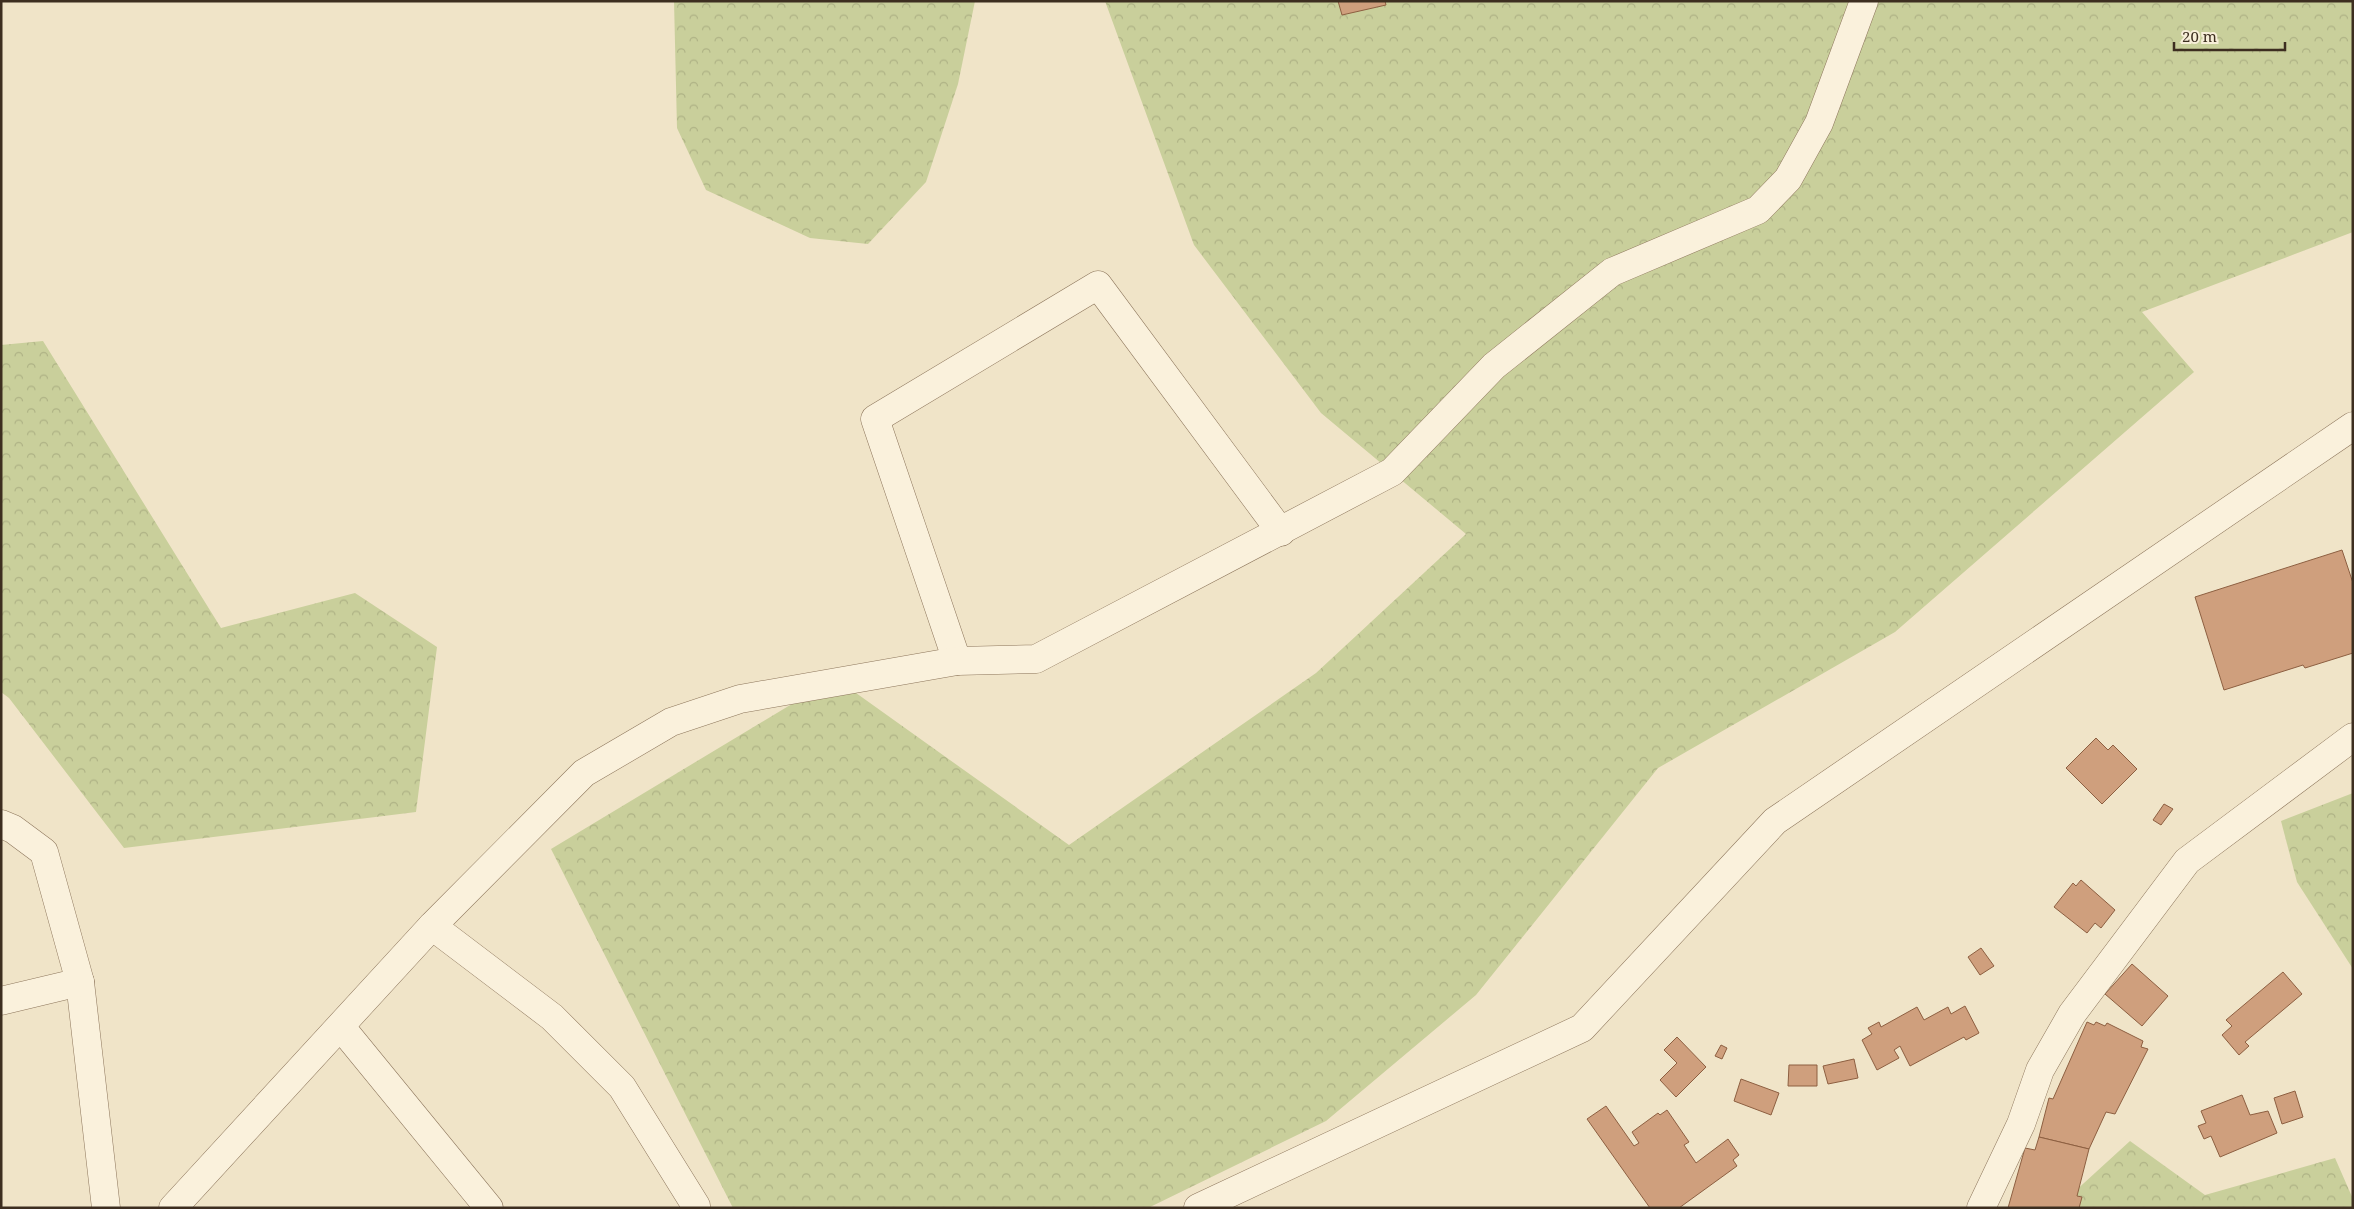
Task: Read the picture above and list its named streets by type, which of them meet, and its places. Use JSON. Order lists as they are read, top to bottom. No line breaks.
{"scale_bar":"20 m"}
